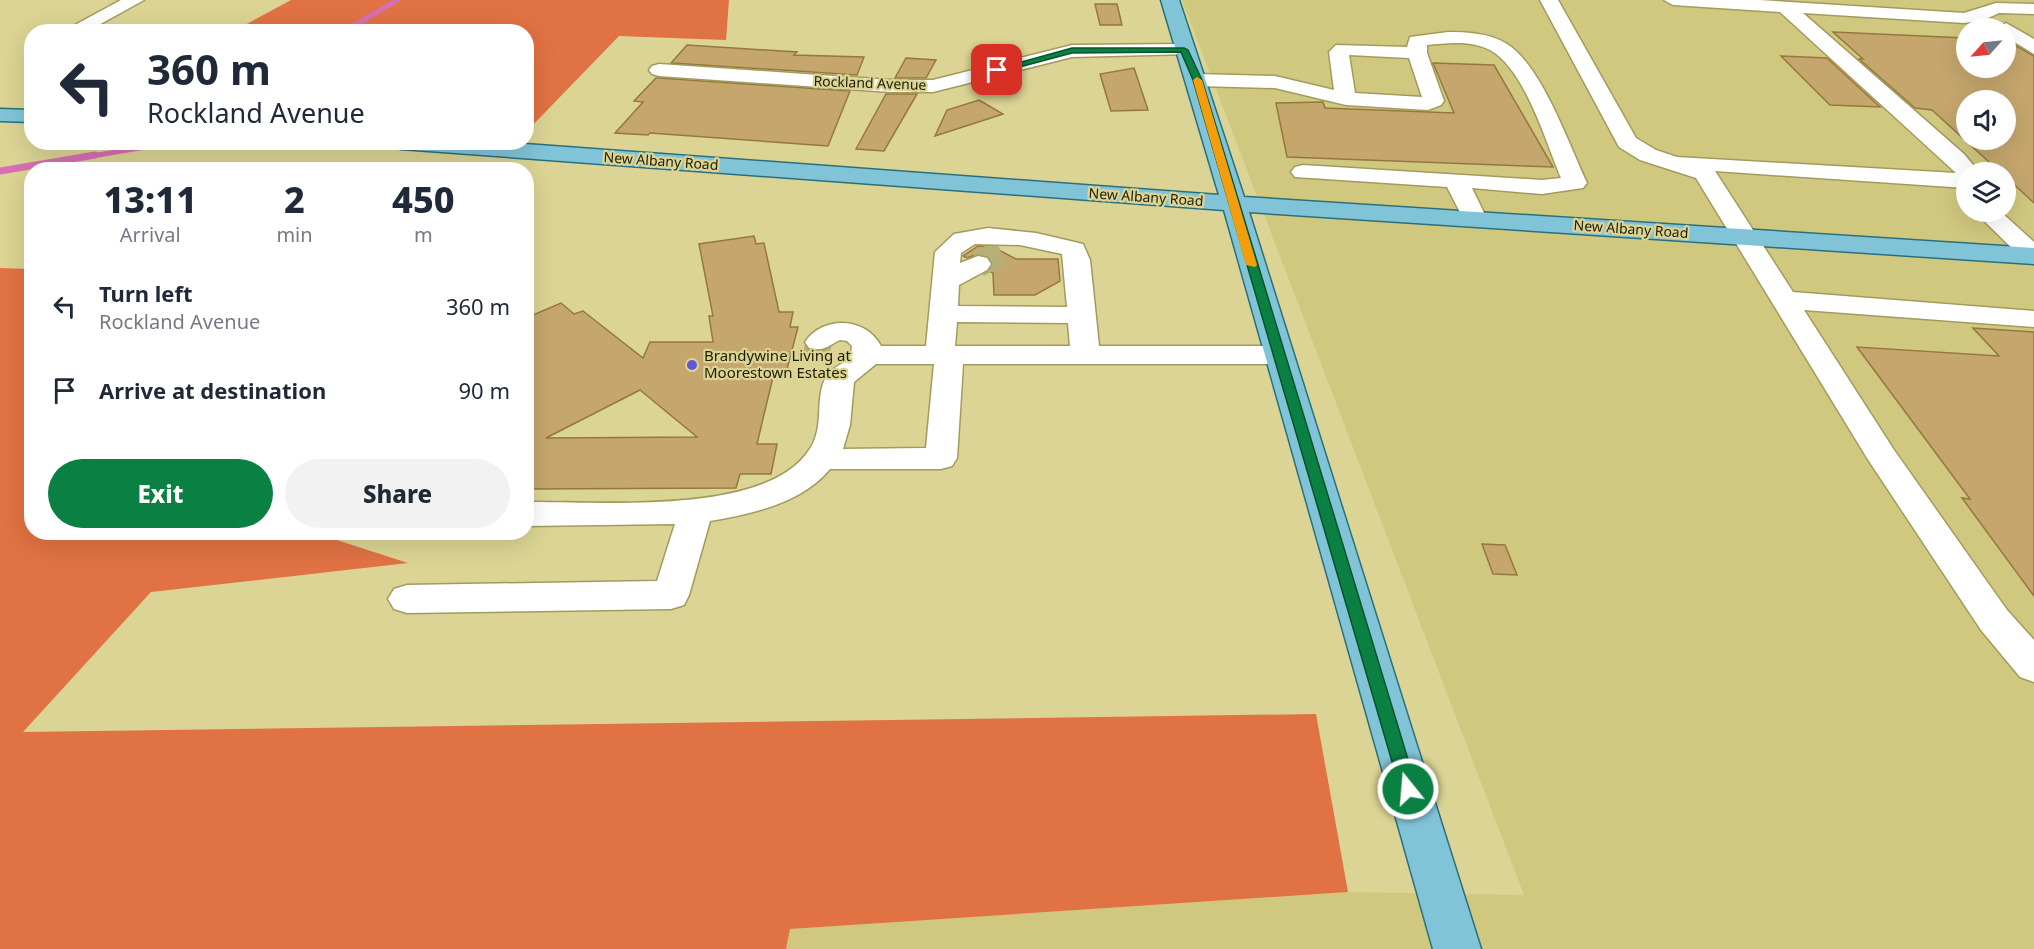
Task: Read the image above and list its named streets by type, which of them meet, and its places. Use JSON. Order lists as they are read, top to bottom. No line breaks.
{"streets":{"main road":["New Albany Road"],"street":["Rockland Avenue"]},"places":["Brandywine Living at Moorestown Estates"],"north":"bottom left","page":{"turn":["360 m","Rockland Avenue"],"eta":["13:11","Arrival","2","min","450","m"],"list":[{"name":"Turn left","note":"Rockland Avenue","value":"360 m"},{"name":"Arrive at destination","value":"90 m"}],"buttons":["Exit","Share"]}}
